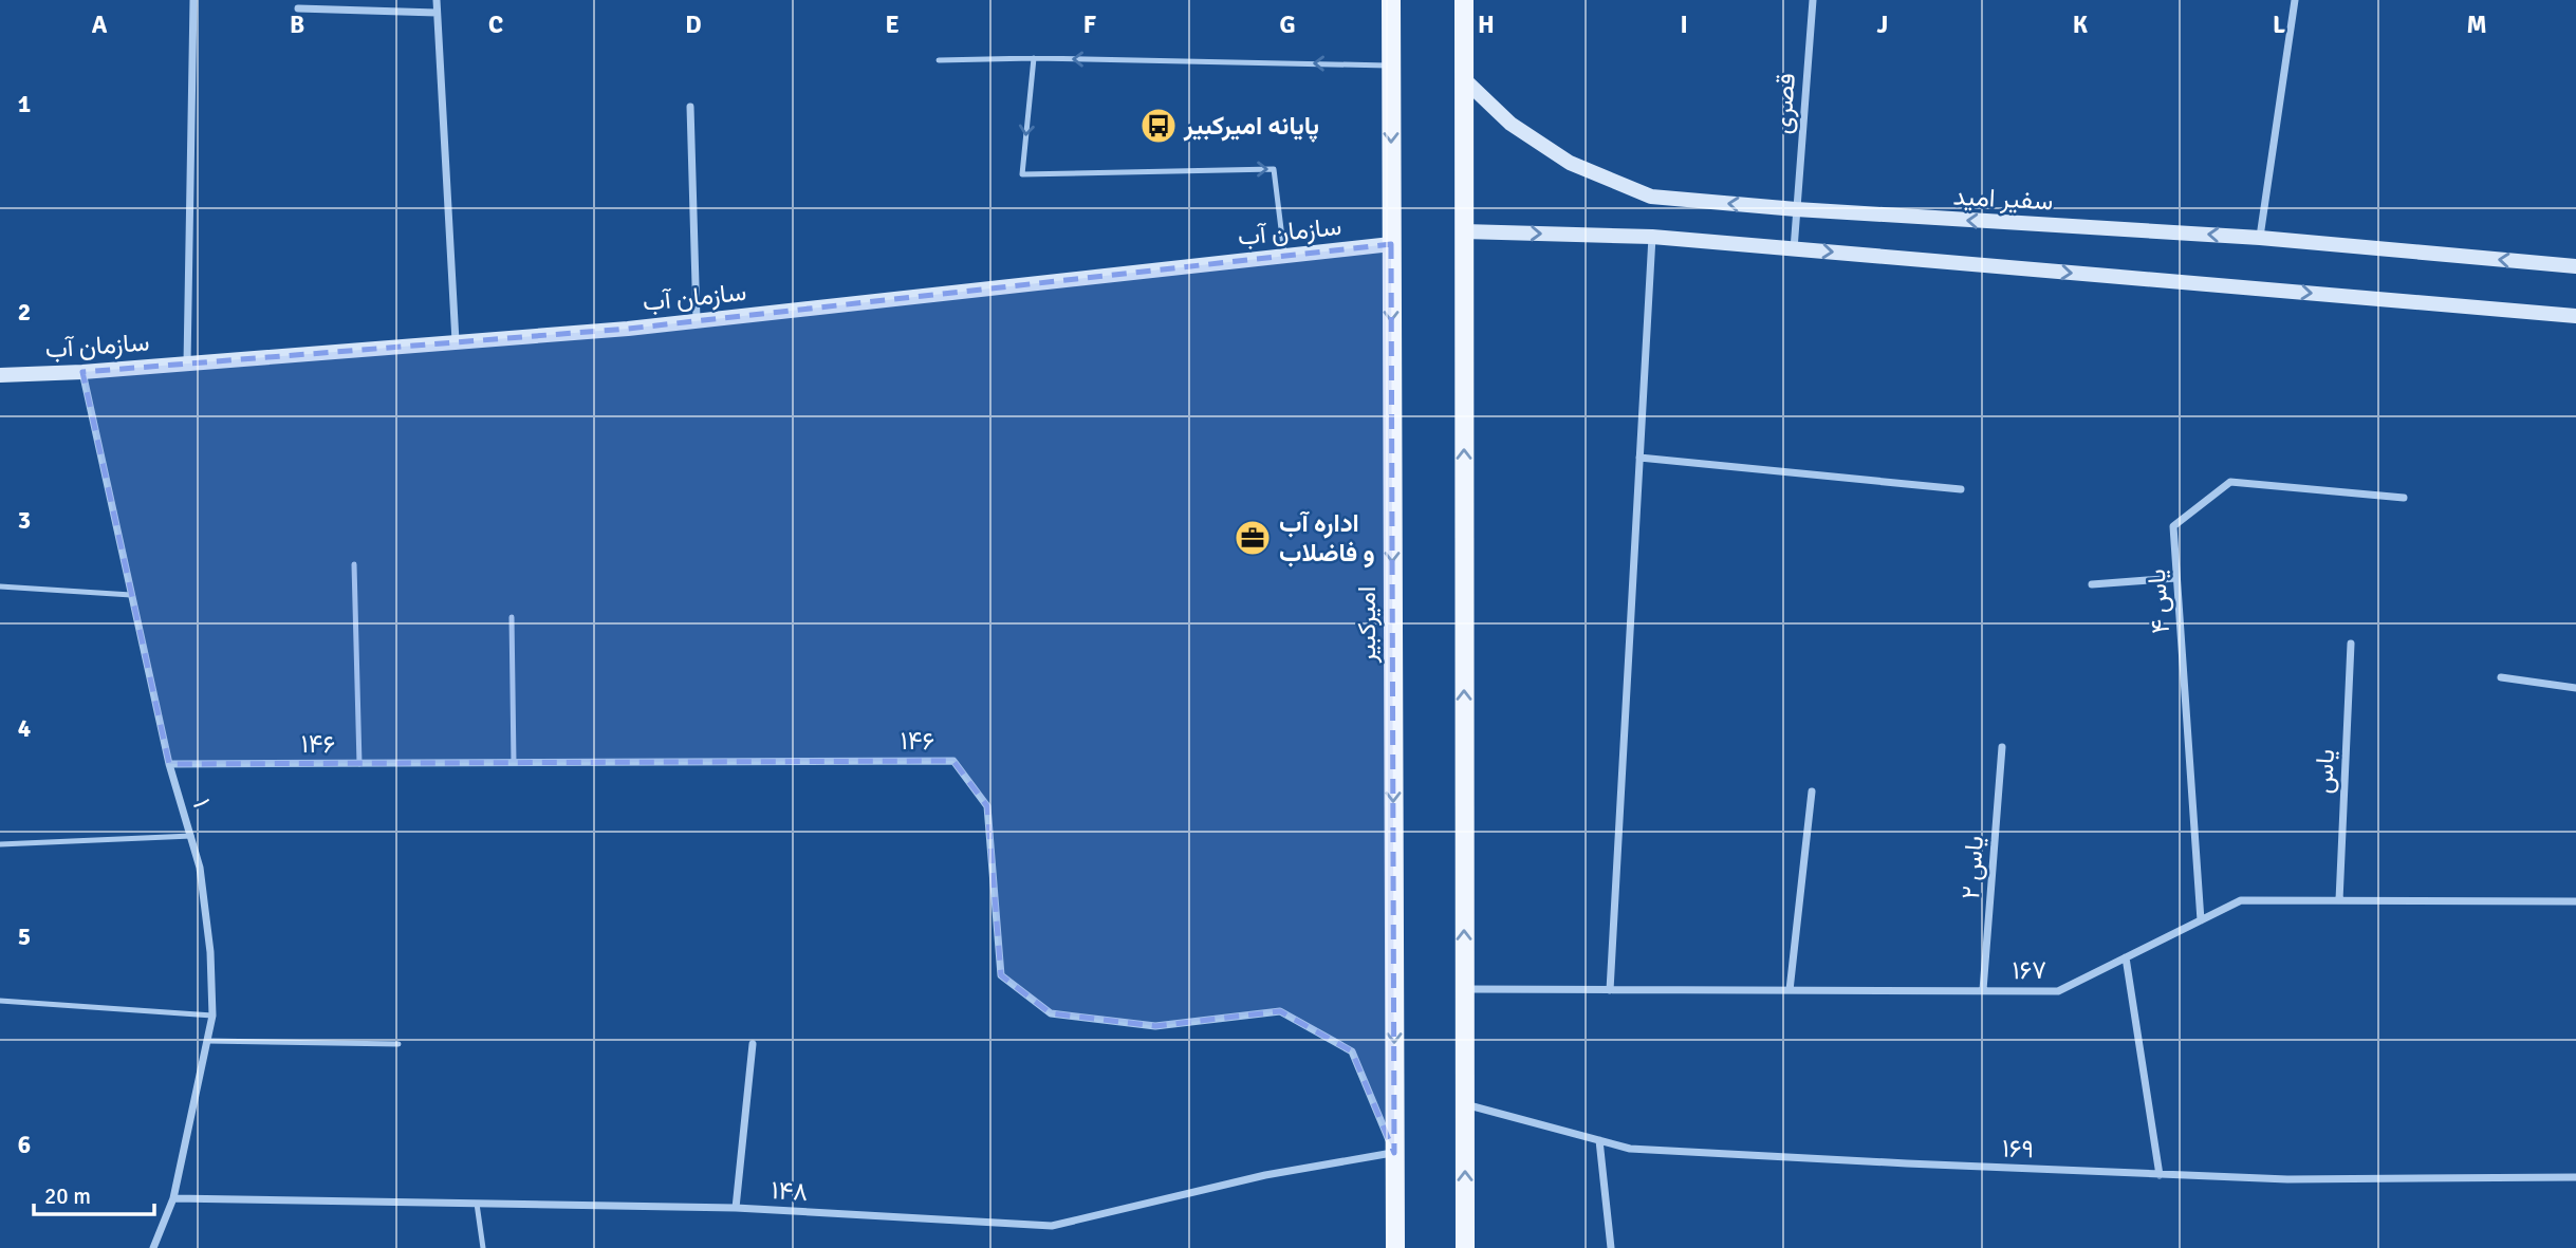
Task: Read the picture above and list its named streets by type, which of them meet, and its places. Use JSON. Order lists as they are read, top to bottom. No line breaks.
{"streets":{"main road":["امیرکبیر"],"street":["قصری","سفیر امید","سازمان آب","یاس ۴","۱۴۶","یاس","۱","یاس ۲","۱۶۷","۱۶۹","۱۴۸"]},"crossings":[["قصری","سفیر امید"],["سازمان آب","امیرکبیر"],["سازمان آب","۱"],["یاس ۴","۱۶۷"],["امیرکبیر","۱۴۶"],["امیرکبیر","۱۴۸"],["۱۴۶","۱"],["۱۴۶","۱۴۸"],["یاس","۱۶۷"],["۱","۱۴۸"],["یاس ۲","۱۶۷"]],"places":{"bus stop":["پایانه امیرکبیر"],"office":["اداره آب و فاضلاب"]},"scale_bar":"20 m","grid":{"columns":["A","B","C","D","E","F","G","H","I","J","K","L","M"],"rows":["1","2","3","4","5","6"]}}
